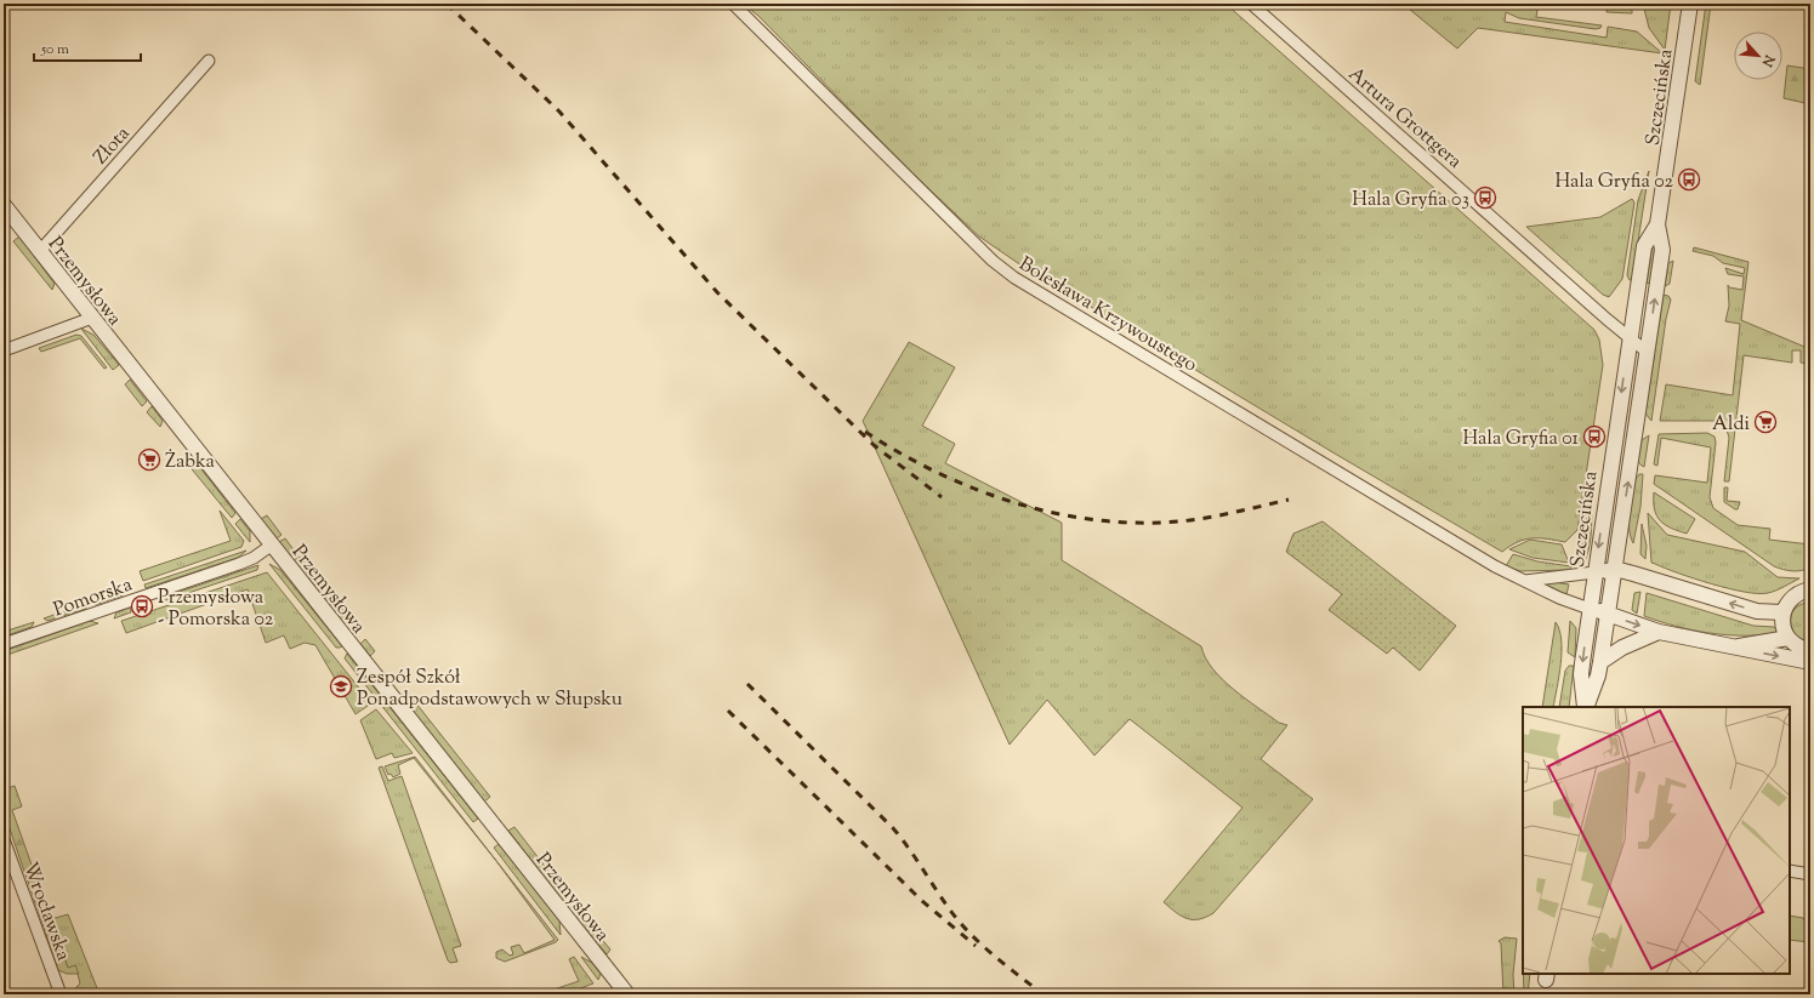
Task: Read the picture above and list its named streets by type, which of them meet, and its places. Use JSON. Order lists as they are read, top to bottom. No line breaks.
{"streets":{"street":["Szczecińska","Artura Grottgera","Złota","Przemysłowa","Bolesława Krzywoustego","Pomorska","Wrocławska"]},"crossings":[["Szczecińska","Artura Grottgera"],["Szczecińska","Bolesława Krzywoustego"],["Złota","Przemysłowa"],["Przemysłowa","Pomorska"]],"places":{"bus stop":["Hala Gryfia 02","Hala Gryfia 03","Hala Gryfia 01","Przemysłowa - Pomorska 02"],"supermarket":["Aldi","Żabka"],"school or university":["Zespół Szkół Ponadpodstawowych w Słupsku"]},"scale_bar":"50 m","north":"bottom right"}
